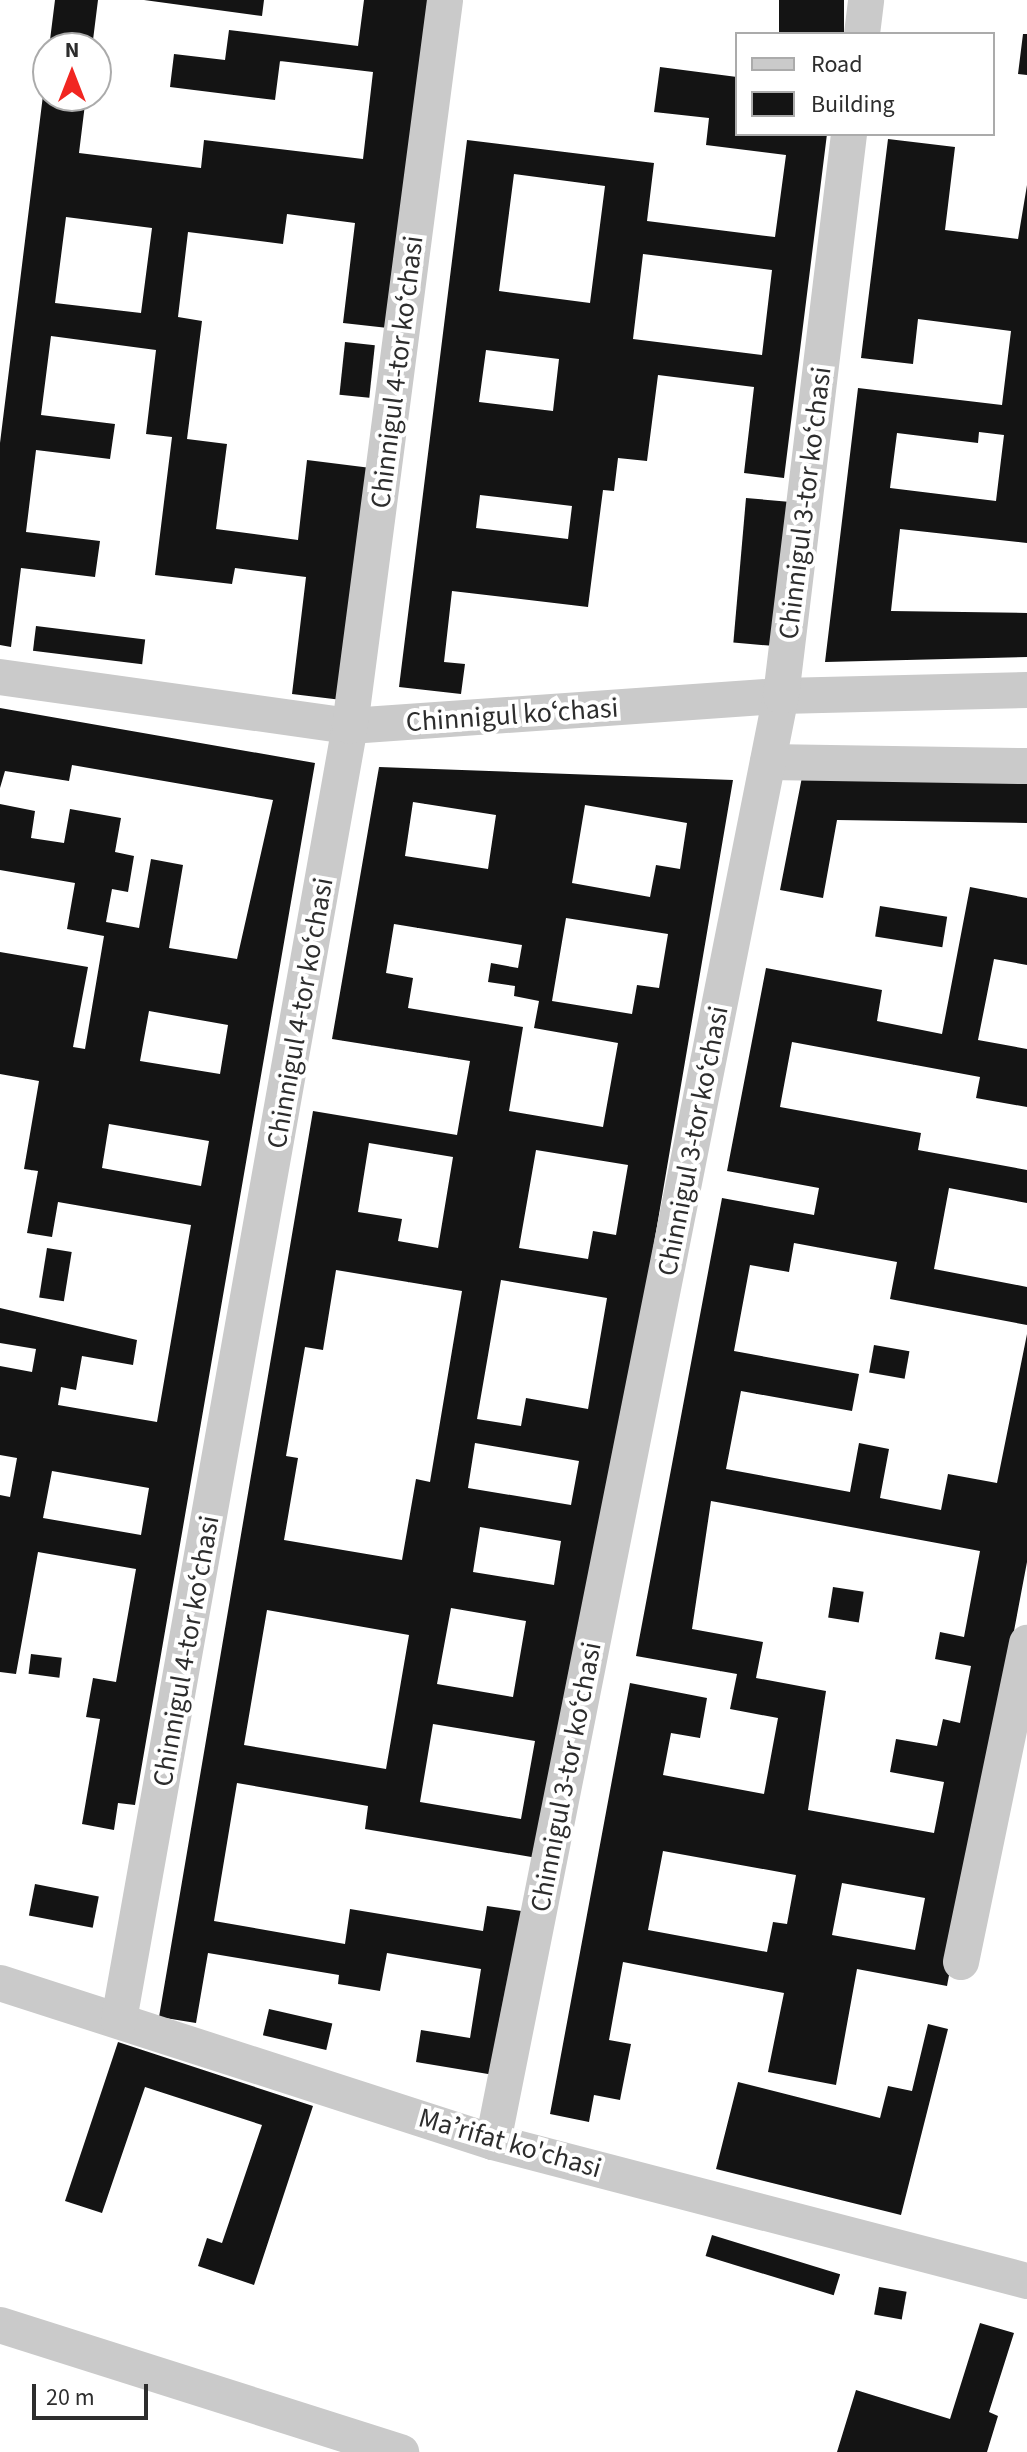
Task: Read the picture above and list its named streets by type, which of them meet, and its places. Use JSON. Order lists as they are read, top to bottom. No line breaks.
{"streets":{"street":["Chinnigul 4-tor koʻchasi","Chinnigul 3-tor koʻchasi","Chinnigul koʻchasi","Maʼrifat ko'chasi"]},"crossings":[["Chinnigul 4-tor koʻchasi","Chinnigul koʻchasi"],["Chinnigul 4-tor koʻchasi","Maʼrifat ko'chasi"],["Chinnigul 3-tor koʻchasi","Chinnigul koʻchasi"],["Chinnigul 3-tor koʻchasi","Maʼrifat ko'chasi"]],"legend":["Road","Building"],"scale_bar":"20 m","north":"top"}
